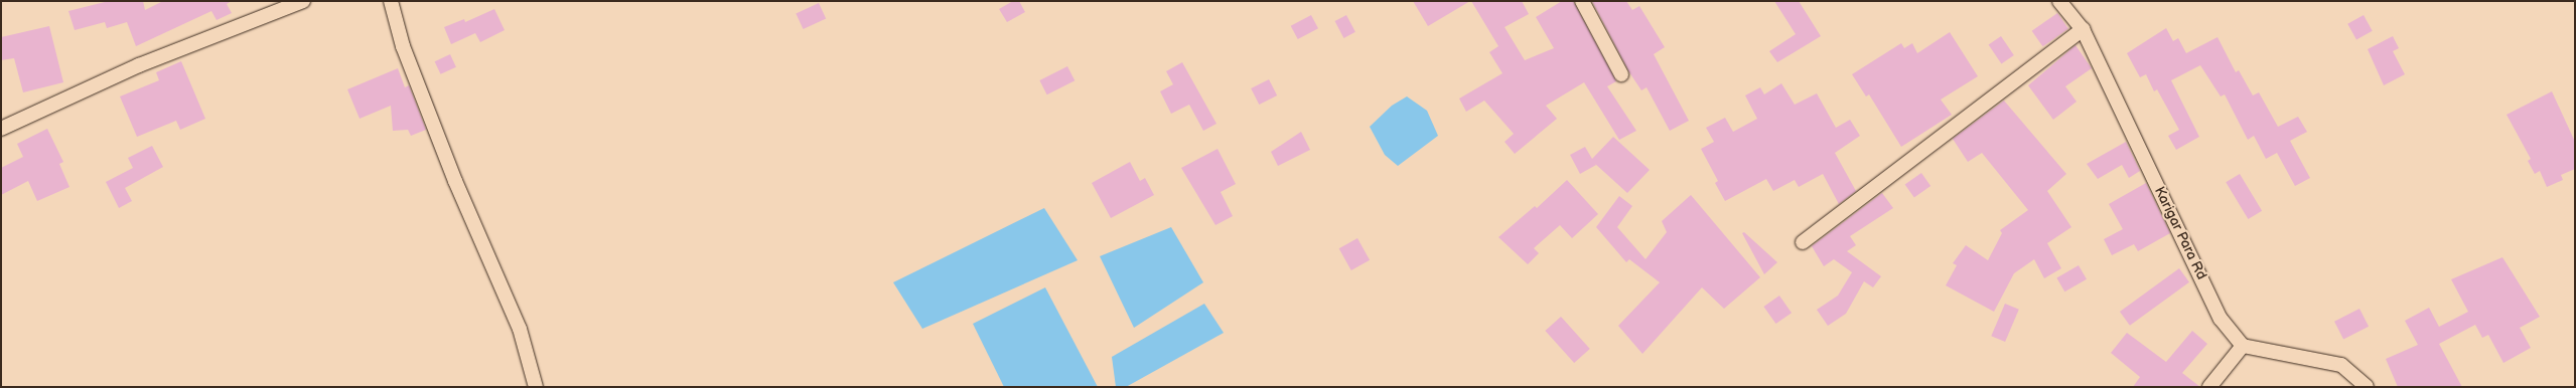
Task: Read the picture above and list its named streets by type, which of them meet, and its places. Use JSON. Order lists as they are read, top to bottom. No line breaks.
{"streets":{"street":["Karigar Para Rd"]}}
